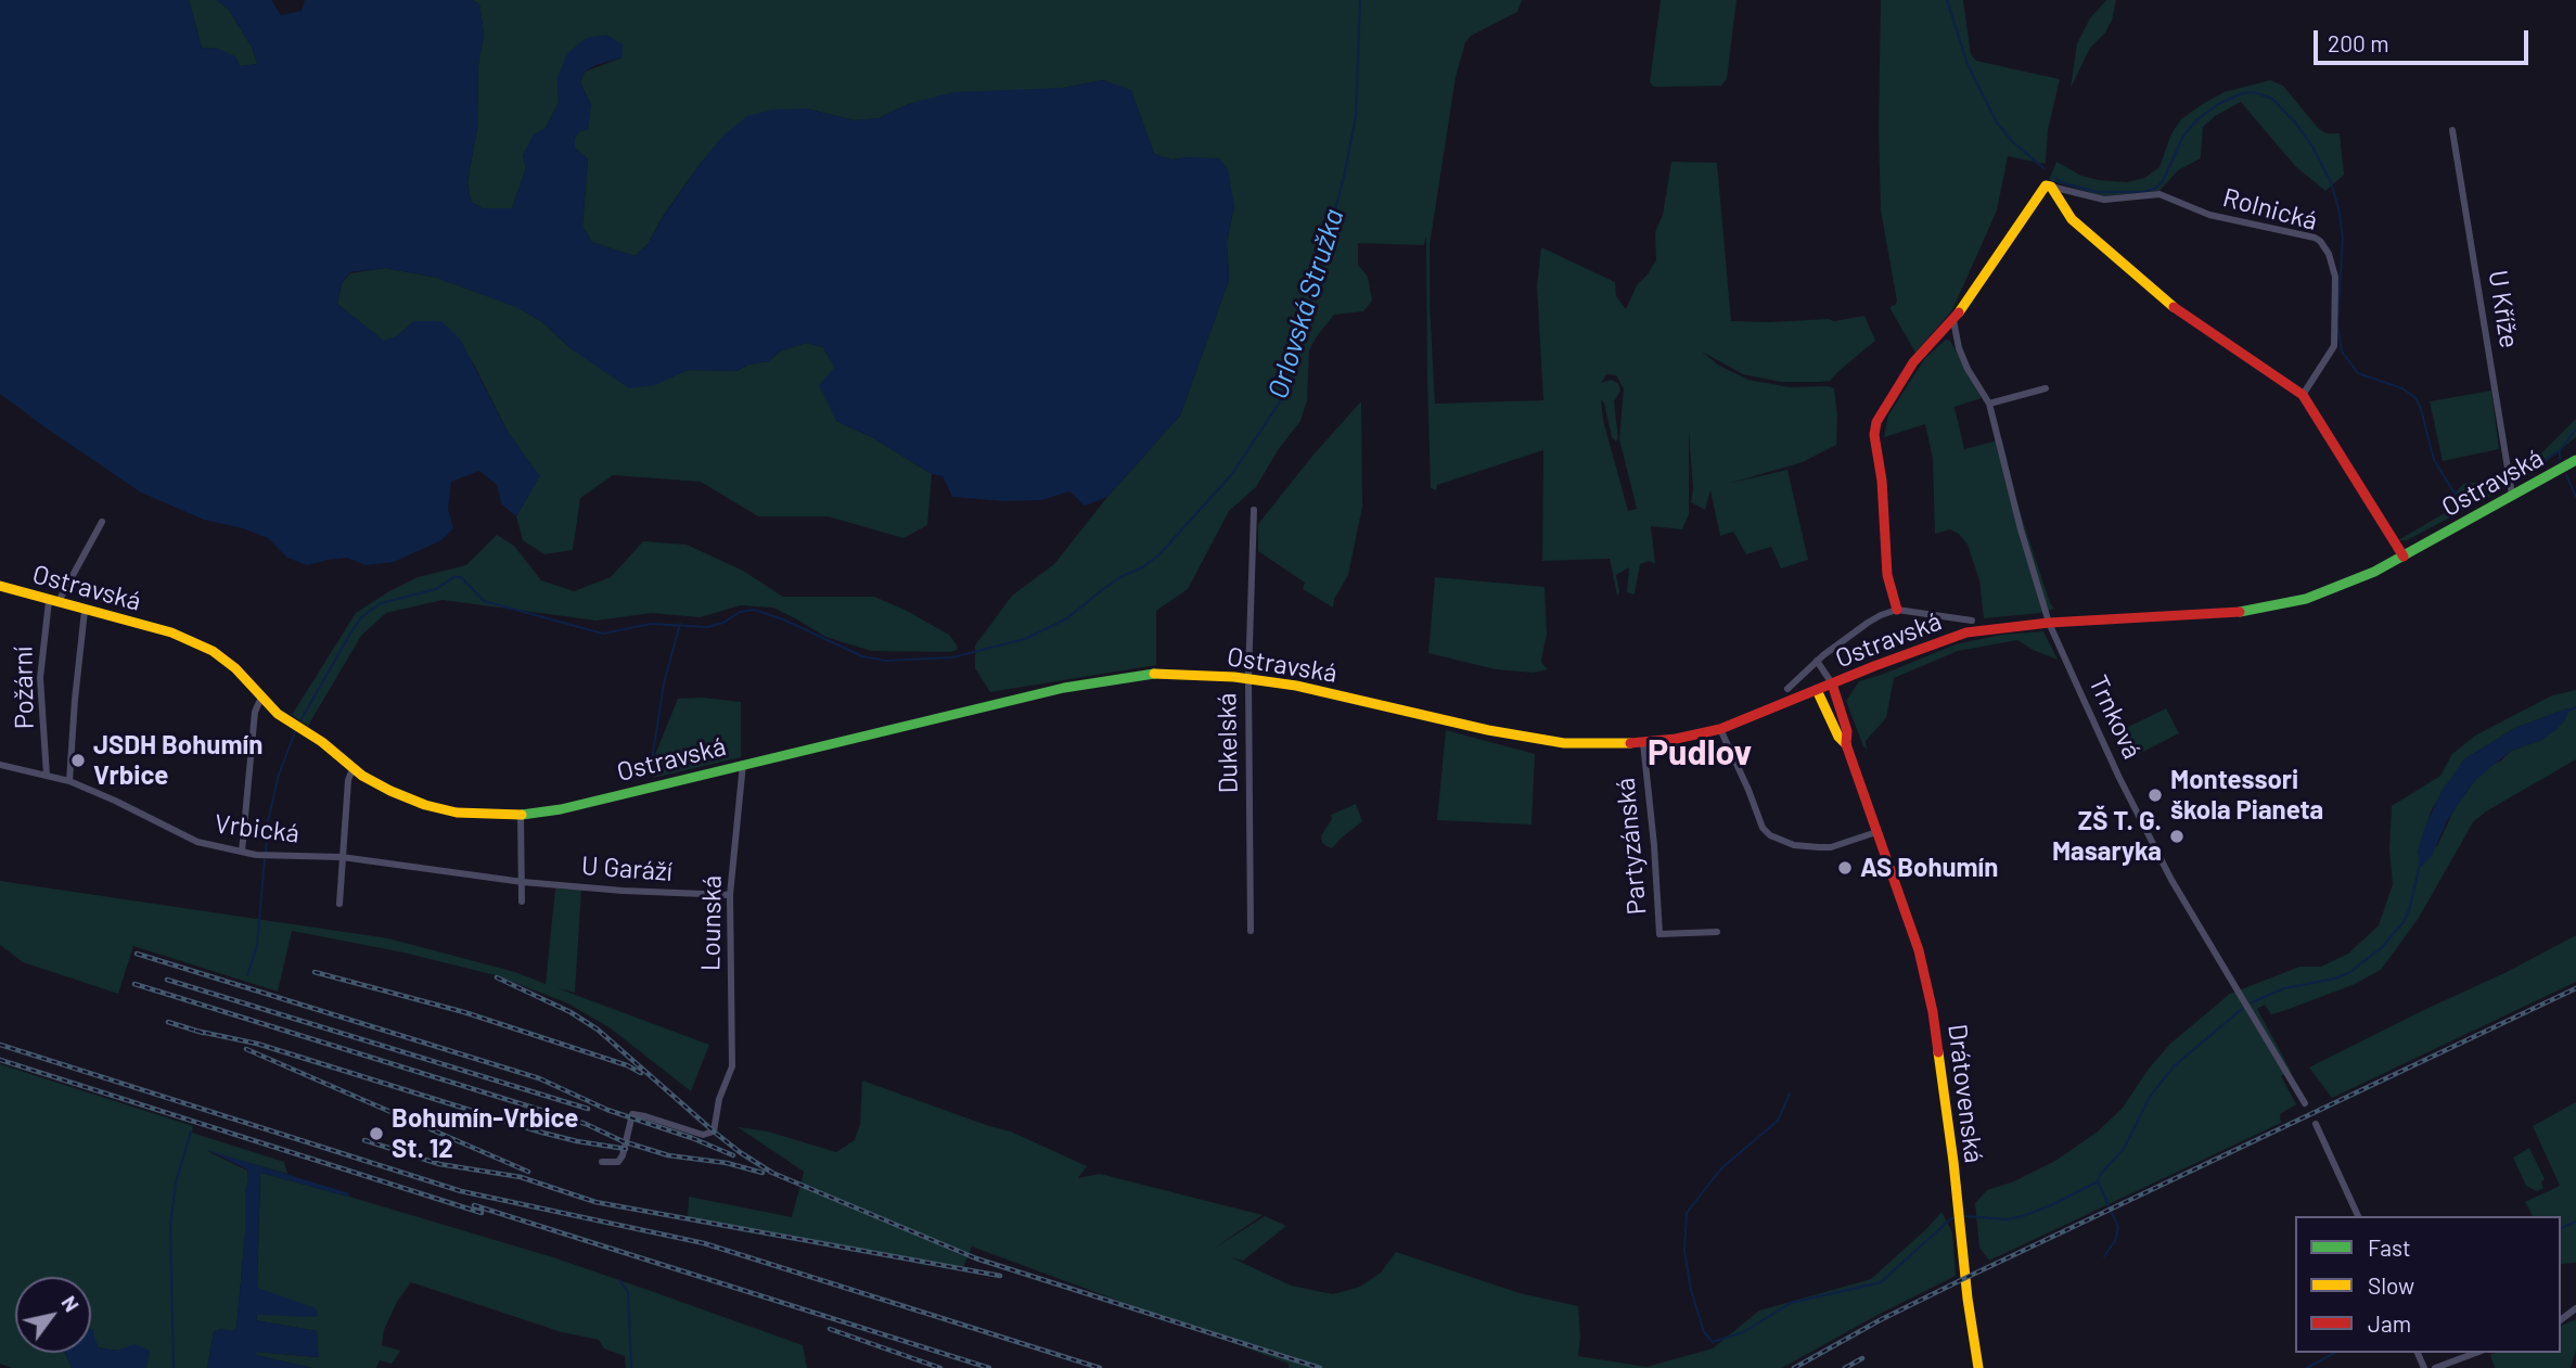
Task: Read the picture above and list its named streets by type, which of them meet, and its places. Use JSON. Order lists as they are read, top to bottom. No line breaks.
{"streets":{"main road":["Ostravská","Drátovenská"],"street":["Rolnická","U Kříže","Požární","Trnková","Dukelská","Vrbická","Partyzánská","U Garáží","Lounská"]},"crossings":[["U Kříže","Ostravská"],["Ostravská","Požární"],["Ostravská","Trnková"],["Ostravská","Dukelská"],["Ostravská","Partyzánská"],["Ostravská","Lounská"],["Ostravská","Drátovenská"],["Požární","Vrbická"],["Vrbická","U Garáží"],["U Garáží","Lounská"]],"districts":["Pudlov"],"water":["Orlovská Stružka"],"places":["JSDH Bohumín Vrbice","Montessori škola Pianeta","ZŠ T. G. Masaryka","AS Bohumín","Bohumín-Vrbice St. 12"],"legend":["Fast","Slow","Jam"],"scale_bar":"200 m","north":"top right"}
